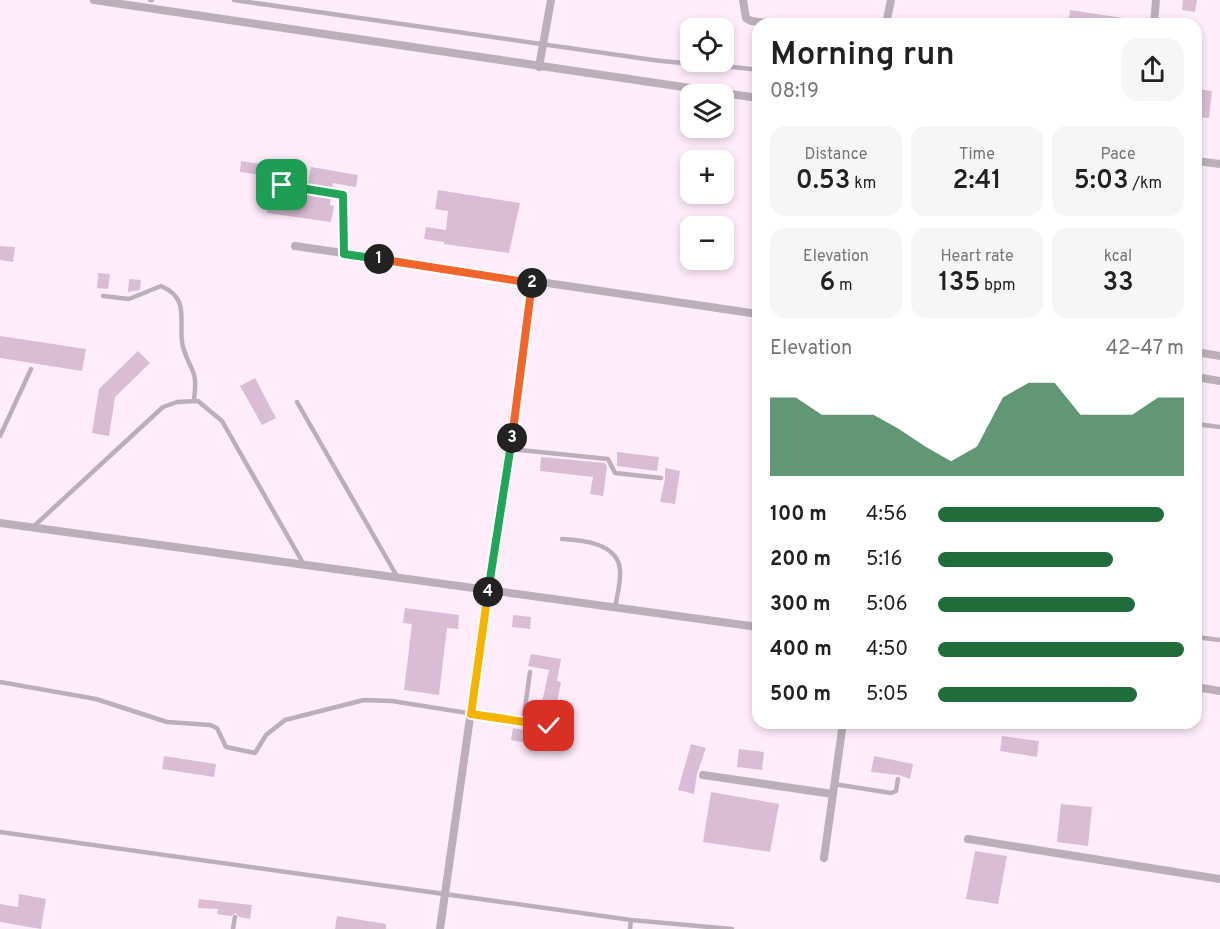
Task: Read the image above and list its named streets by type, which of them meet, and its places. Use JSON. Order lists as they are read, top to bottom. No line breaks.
{"page":{"map_buttons":["+","−"],"heading":["Morning run","08:19"],"stats":[["Distance","0.53 km"],["Time","2:41"],["Pace","5:03 /km"],["Elevation","6 m"],["Heart rate","135 bpm"],["kcal","33"]],"pins":["1","2","3","4"],"chart":["Elevation","42–47 m"],"list":[{"name":"100 m","note":"4:56"},{"name":"200 m","note":"5:16"},{"name":"300 m","note":"5:06"},{"name":"400 m","note":"4:50"},{"name":"500 m","note":"5:05"}]}}
